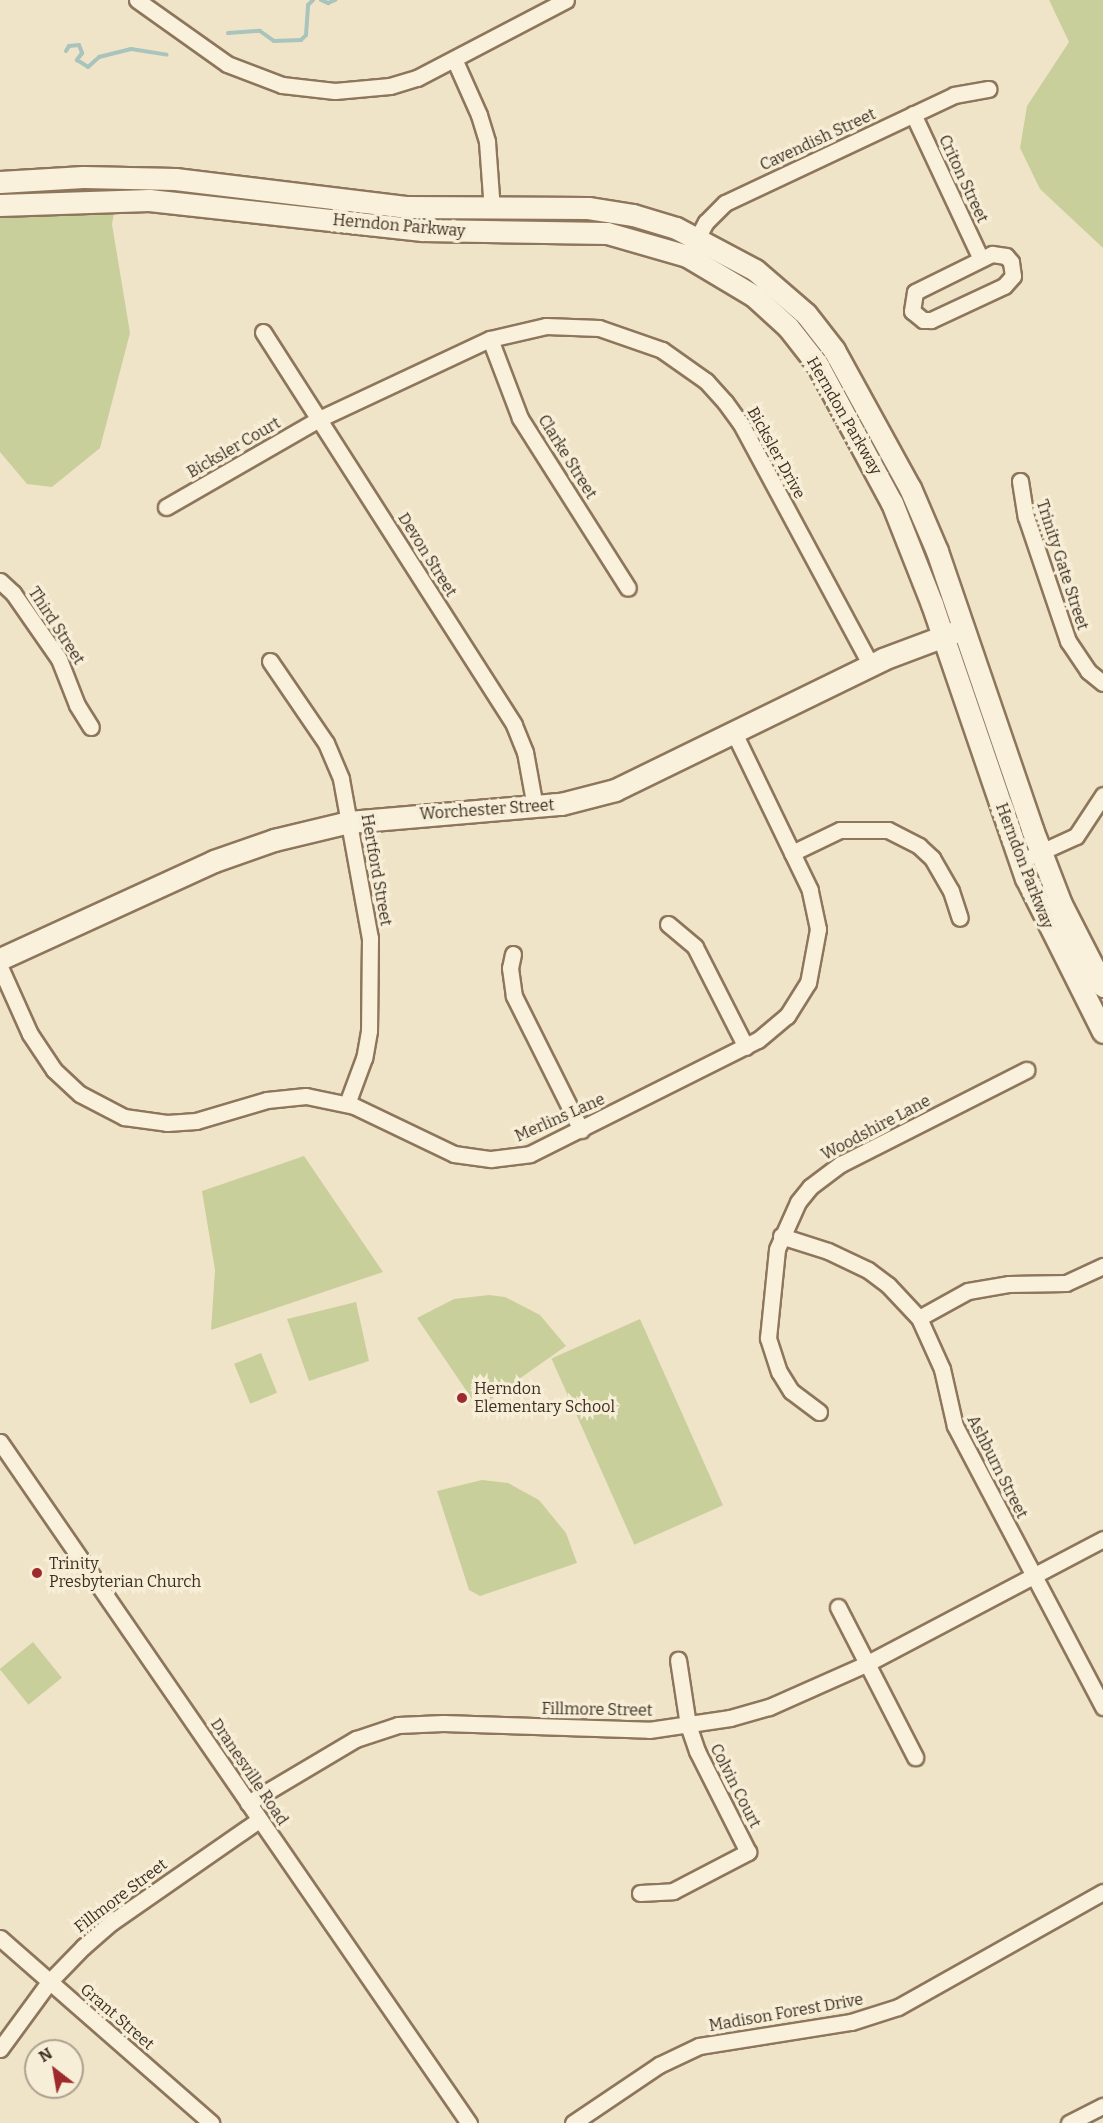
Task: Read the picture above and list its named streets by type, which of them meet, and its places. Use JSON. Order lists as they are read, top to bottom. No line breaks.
{"streets":{"main road":["Herndon Parkway","Worchester Street"],"street":["Cavendish Street","Criton Street","Bicksler Court","Bicksler Drive","Clarke Street","Devon Street","Trinity Gate Street","Third Street","Hertford Street","Merlins Lane","Woodshire Lane","Ashburn Street","Fillmore Street","Dranesville Road","Colvin Court","Madison Forest Drive","Grant Street"]},"crossings":[["Cavendish Street","Criton Street"],["Cavendish Street","Herndon Parkway"],["Herndon Parkway","Worchester Street"],["Bicksler Court","Bicksler Drive"],["Bicksler Court","Devon Street"],["Bicksler Drive","Clarke Street"],["Bicksler Drive","Devon Street"],["Bicksler Drive","Worchester Street"],["Devon Street","Worchester Street"],["Worchester Street","Hertford Street"],["Worchester Street","Merlins Lane"],["Hertford Street","Merlins Lane"],["Woodshire Lane","Ashburn Street"],["Ashburn Street","Fillmore Street"],["Fillmore Street","Dranesville Road"],["Fillmore Street","Colvin Court"],["Fillmore Street","Grant Street"]],"places":["Herndon Elementary School","Trinity Presbyterian Church"],"north":"top left"}
